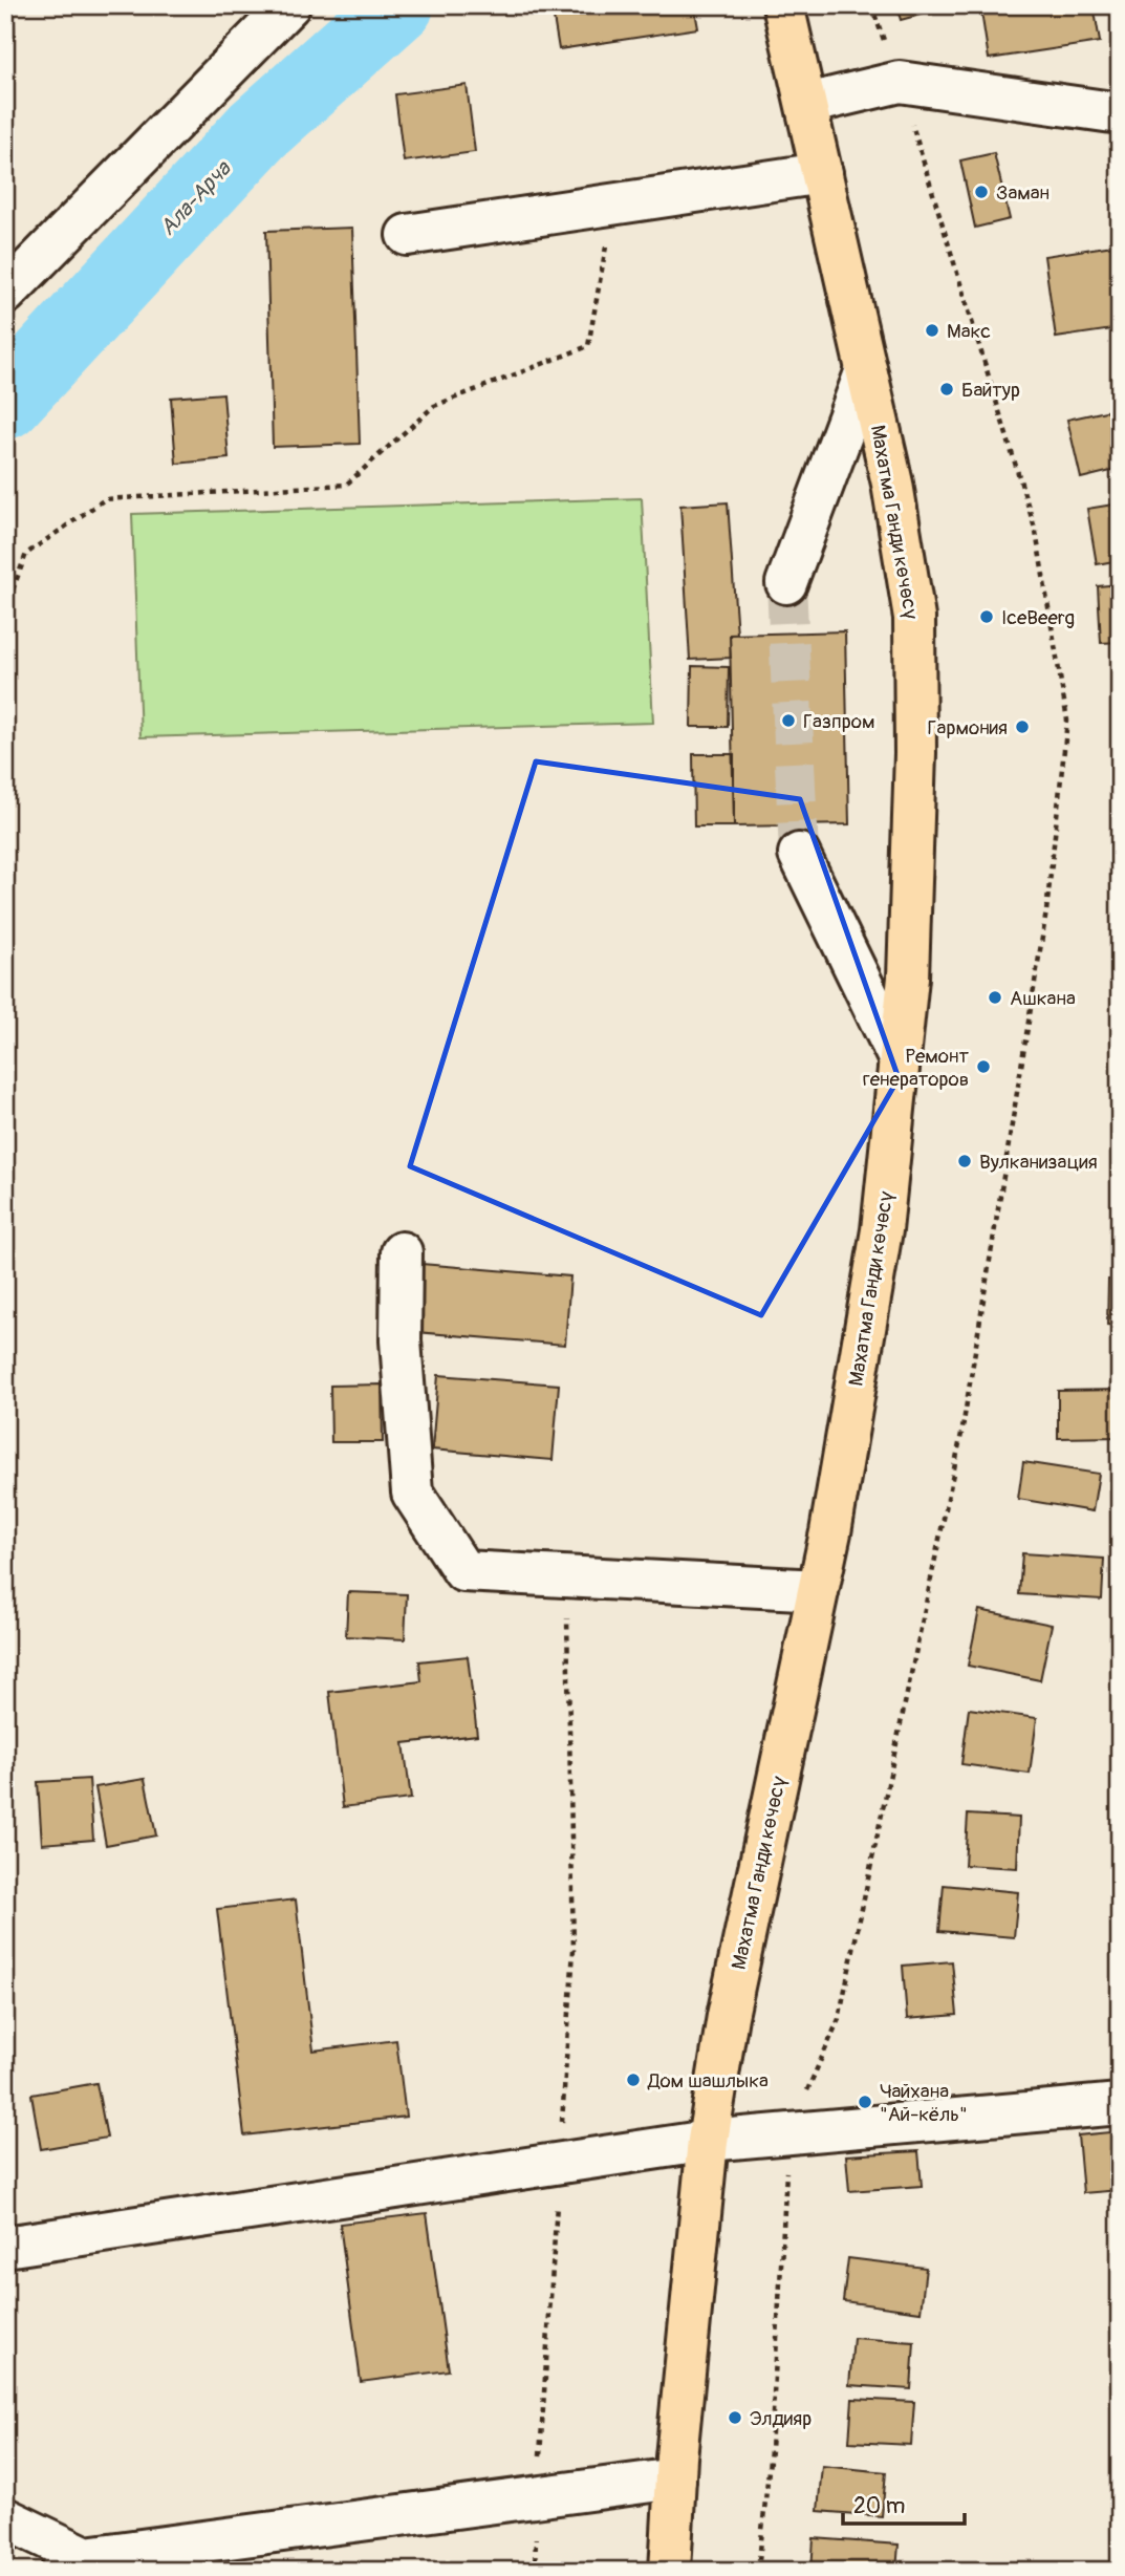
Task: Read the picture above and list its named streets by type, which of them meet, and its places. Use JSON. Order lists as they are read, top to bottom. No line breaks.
{"streets":{"main road":["Махатма Ганди көчөсү"]},"water":["Ала-Арча"],"places":["Заман","Макс","Байтур","IceBeerg","Газпром","Гармония","Ашкана","Ремонт генераторов","Вулканизация","Дом шашлыка","Чайхана \"Ай-кёль\"","Элдияр"],"scale_bar":"20 m"}
